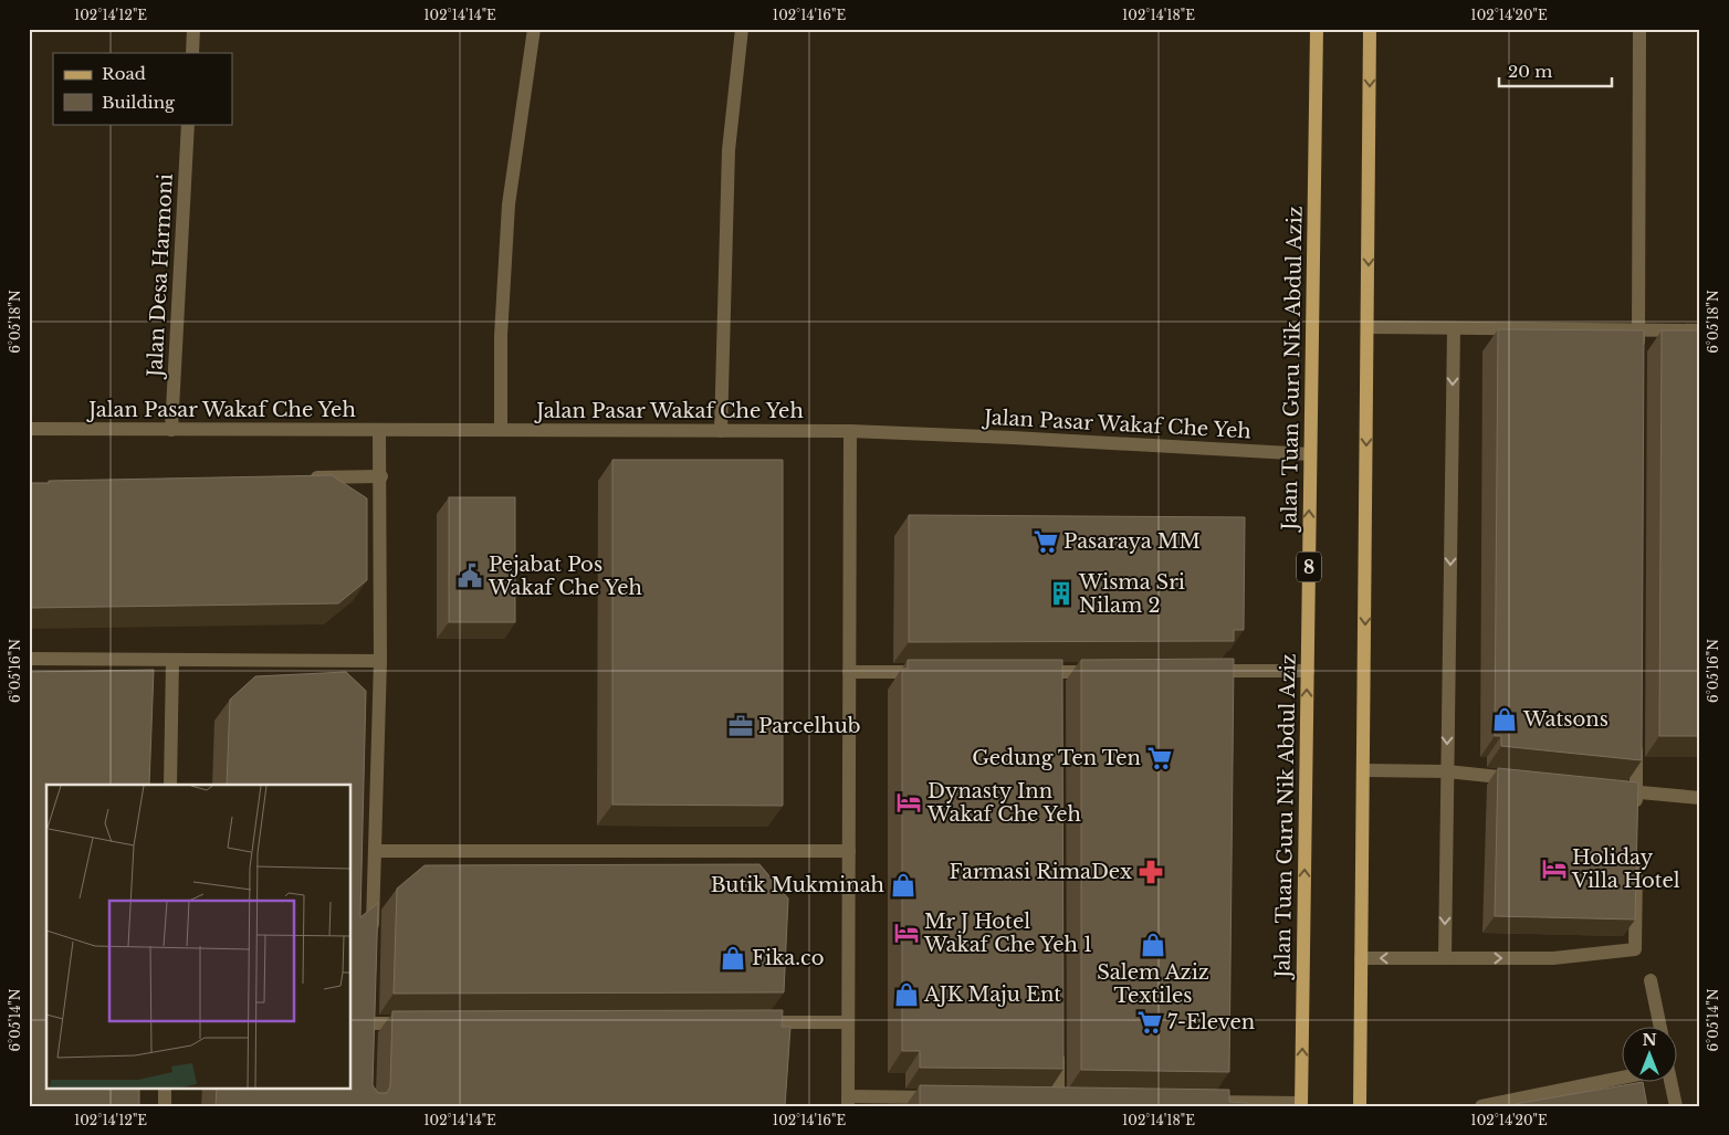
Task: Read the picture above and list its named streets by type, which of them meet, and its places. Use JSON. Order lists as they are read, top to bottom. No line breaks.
{"streets":{"main road":["Jalan Tuan Guru Nik Abdul Aziz","8"],"street":["Jalan Desa Harmoni","Jalan Pasar Wakaf Che Yeh"]},"crossings":[["Jalan Desa Harmoni","Jalan Pasar Wakaf Che Yeh"],["Jalan Tuan Guru Nik Abdul Aziz","Jalan Pasar Wakaf Che Yeh"]],"places":{"supermarket":["Pasaraya MM","Gedung Ten Ten","7-Eleven"],"public building":["Pejabat Pos Wakaf Che Yeh"],"building":["Wisma Sri Nilam 2"],"shop":["Watsons","Butik Mukminah","Salem Aziz Textiles","Fika.co","AJK Maju Ent"],"office":["Parcelhub"],"hotel":["Dynasty Inn Wakaf Che Yeh","Holiday Villa Hotel","Mr J Hotel Wakaf Che Yeh 1"],"pharmacy":["Farmasi RimaDex"]},"legend":["Road","Building"],"scale_bar":"20 m","north":"top","coordinates":["102°14'12\"E","102°14'14\"E","102°14'16\"E","102°14'18\"E","102°14'20\"E","6°05'18\"N","6°05'16\"N","6°05'14\"N"]}
